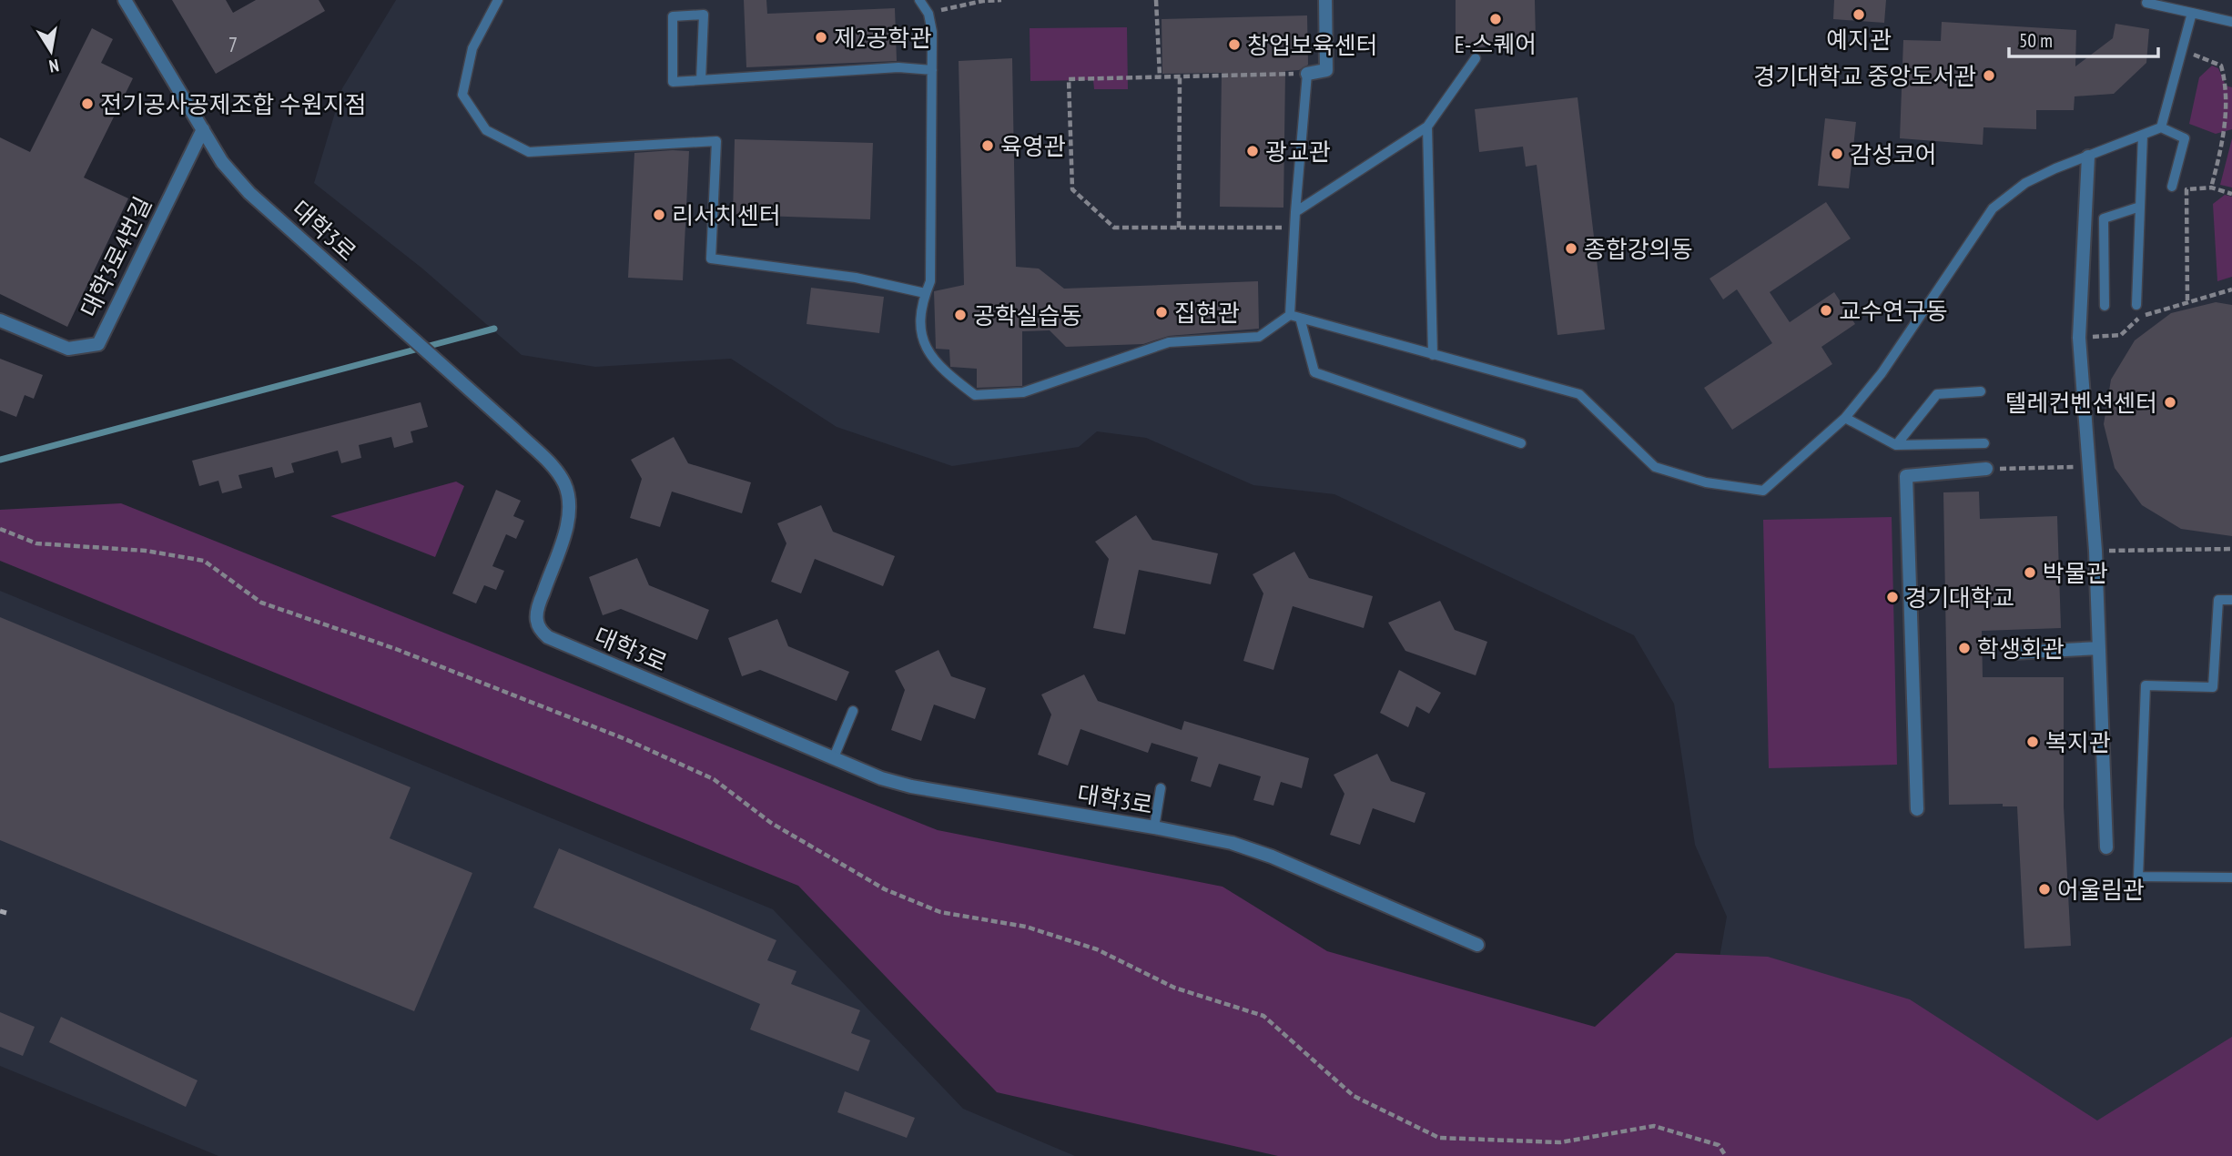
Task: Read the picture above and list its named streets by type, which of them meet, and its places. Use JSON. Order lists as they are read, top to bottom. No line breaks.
{"streets":{"street":["대학3로","대학3로4번길"]},"crossings":[["대학3로","대학3로4번길"]],"places":["예지관","E-스퀘어","제2공학관","창업보육센터","경기대학교 중앙도서관","전기공사공제조합 수원지점","육영관","광교관","감성코어","리서치센터","종합강의동","교수연구동","집현관","공학실습동","텔레컨벤션센터","박물관","경기대학교","학생회관","복지관","어울림관"],"house_numbers":["7"],"scale_bar":"50 m","north":"bottom"}
